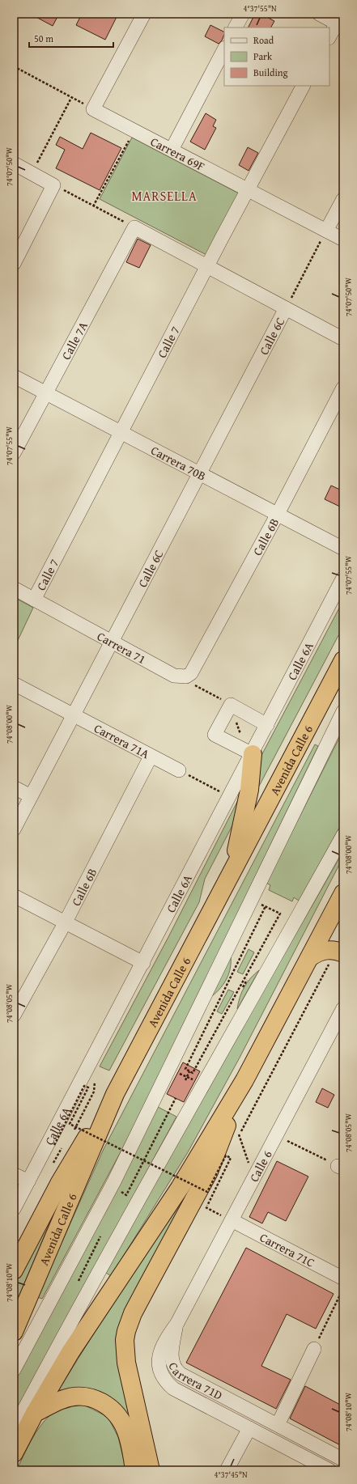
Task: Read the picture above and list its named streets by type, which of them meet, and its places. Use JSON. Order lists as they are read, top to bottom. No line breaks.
{"streets":{"highway":["Avenida Calle 6"],"street":["Carrera 69F","Calle 6C","Calle 7A","Calle 7","Carrera 70B","Calle 6B","Carrera 71","Calle 6A","Carrera 71A","Calle 6","Carrera 71C","Carrera 71D"]},"crossings":[["Carrera 69F","Calle 7"],["Calle 6C","Carrera 70B"],["Calle 6C","Carrera 71"],["Calle 6C","Carrera 71A"],["Calle 7A","Carrera 70B"],["Calle 7","Carrera 70B"],["Calle 7","Carrera 71"],["Carrera 70B","Calle 6B"],["Calle 6B","Carrera 71"],["Calle 6B","Carrera 71A"],["Calle 6","Carrera 71C"],["Calle 6","Carrera 71D"]],"districts":["MARSELLA"],"legend":["Road","Park","Building"],"scale_bar":"50 m","coordinates":["4°37'55\"N","74°07'50\"W","74°07'55\"W","74°08'00\"W","74°08'05\"W","74°08'10\"W","4°37'45\"N"]}
